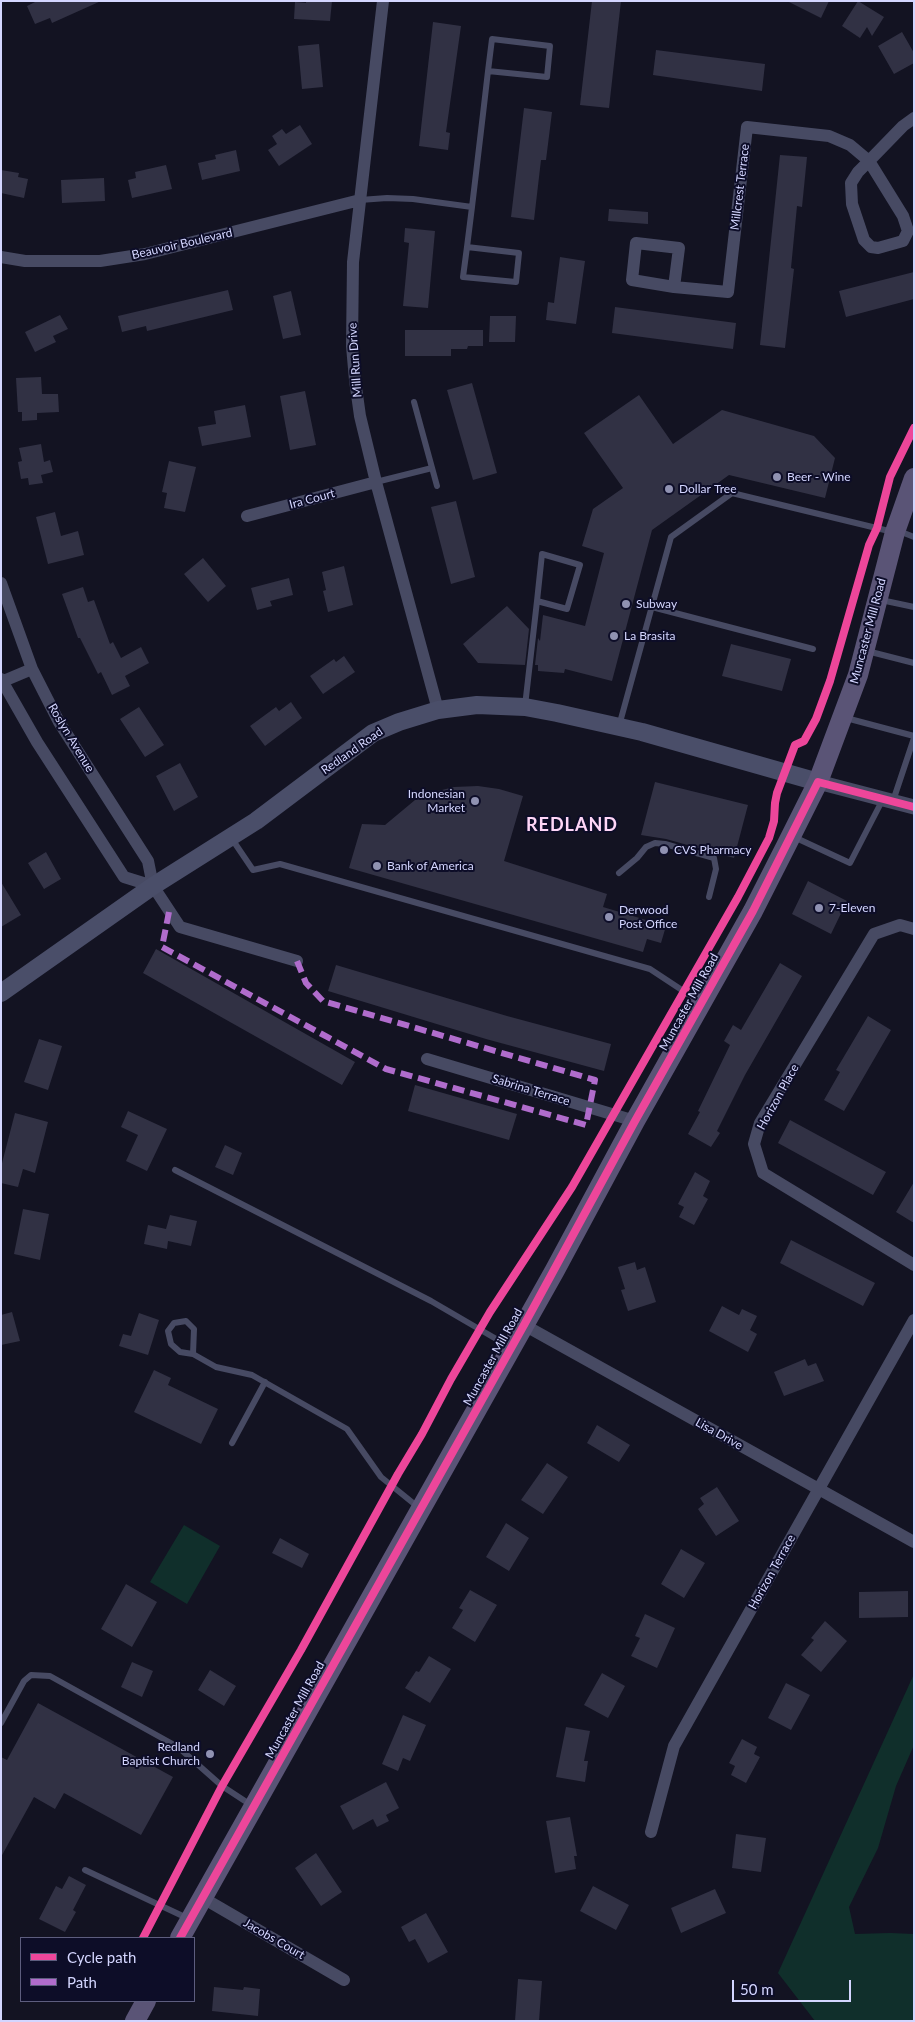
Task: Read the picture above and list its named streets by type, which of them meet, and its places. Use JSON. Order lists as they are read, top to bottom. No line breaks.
{"streets":{"main road":["Muncaster Mill Road","Redland Road"],"street":["Millcrest Terrace","Beauvoir Boulevard","Mill Run Drive","Ira Court","Roslyn Avenue","Sabrina Terrace","Horizon Place","Lisa Drive","Horizon Terrace","Jacobs Court"]},"crossings":[["Beauvoir Boulevard","Mill Run Drive"],["Mill Run Drive","Ira Court"],["Mill Run Drive","Redland Road"],["Muncaster Mill Road","Redland Road"],["Muncaster Mill Road","Sabrina Terrace"],["Muncaster Mill Road","Lisa Drive"],["Muncaster Mill Road","Jacobs Court"],["Roslyn Avenue","Redland Road"],["Lisa Drive","Horizon Terrace"]],"districts":["REDLAND"],"places":["Beer - Wine","Dollar Tree","Subway","La Brasita","Indonesian Market","CVS Pharmacy","Bank of America","7-Eleven","Derwood Post Office","Redland Baptist Church"],"legend":["Cycle path","Path"],"scale_bar":"50 m"}
